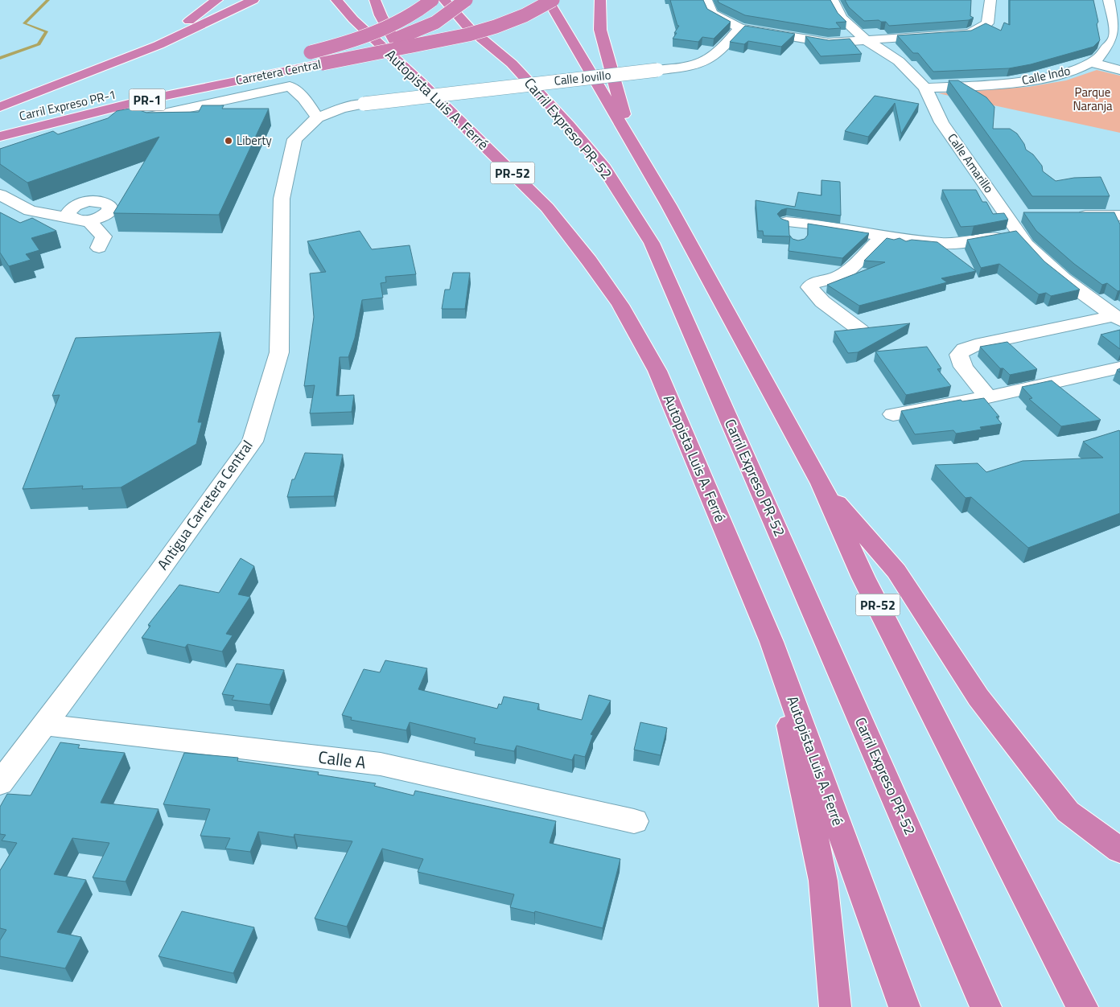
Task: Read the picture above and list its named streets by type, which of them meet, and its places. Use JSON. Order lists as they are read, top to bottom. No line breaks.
{"streets":{"highway":["Carretera Central","PR-1","Autopista Luis A. Ferré","Carril Expreso PR-1","Carril Expreso PR-52","PR-52"],"street":["Calle Indo","Calle Jovillo","Calle Amarillo","Antigua Carretera Central","Calle A"]},"crossings":[["Calle Indo","Calle Amarillo"],["Calle Jovillo","Antigua Carretera Central"],["Antigua Carretera Central","Calle A"]],"parks":["Parque Naranja"],"places":["Liberty"]}
